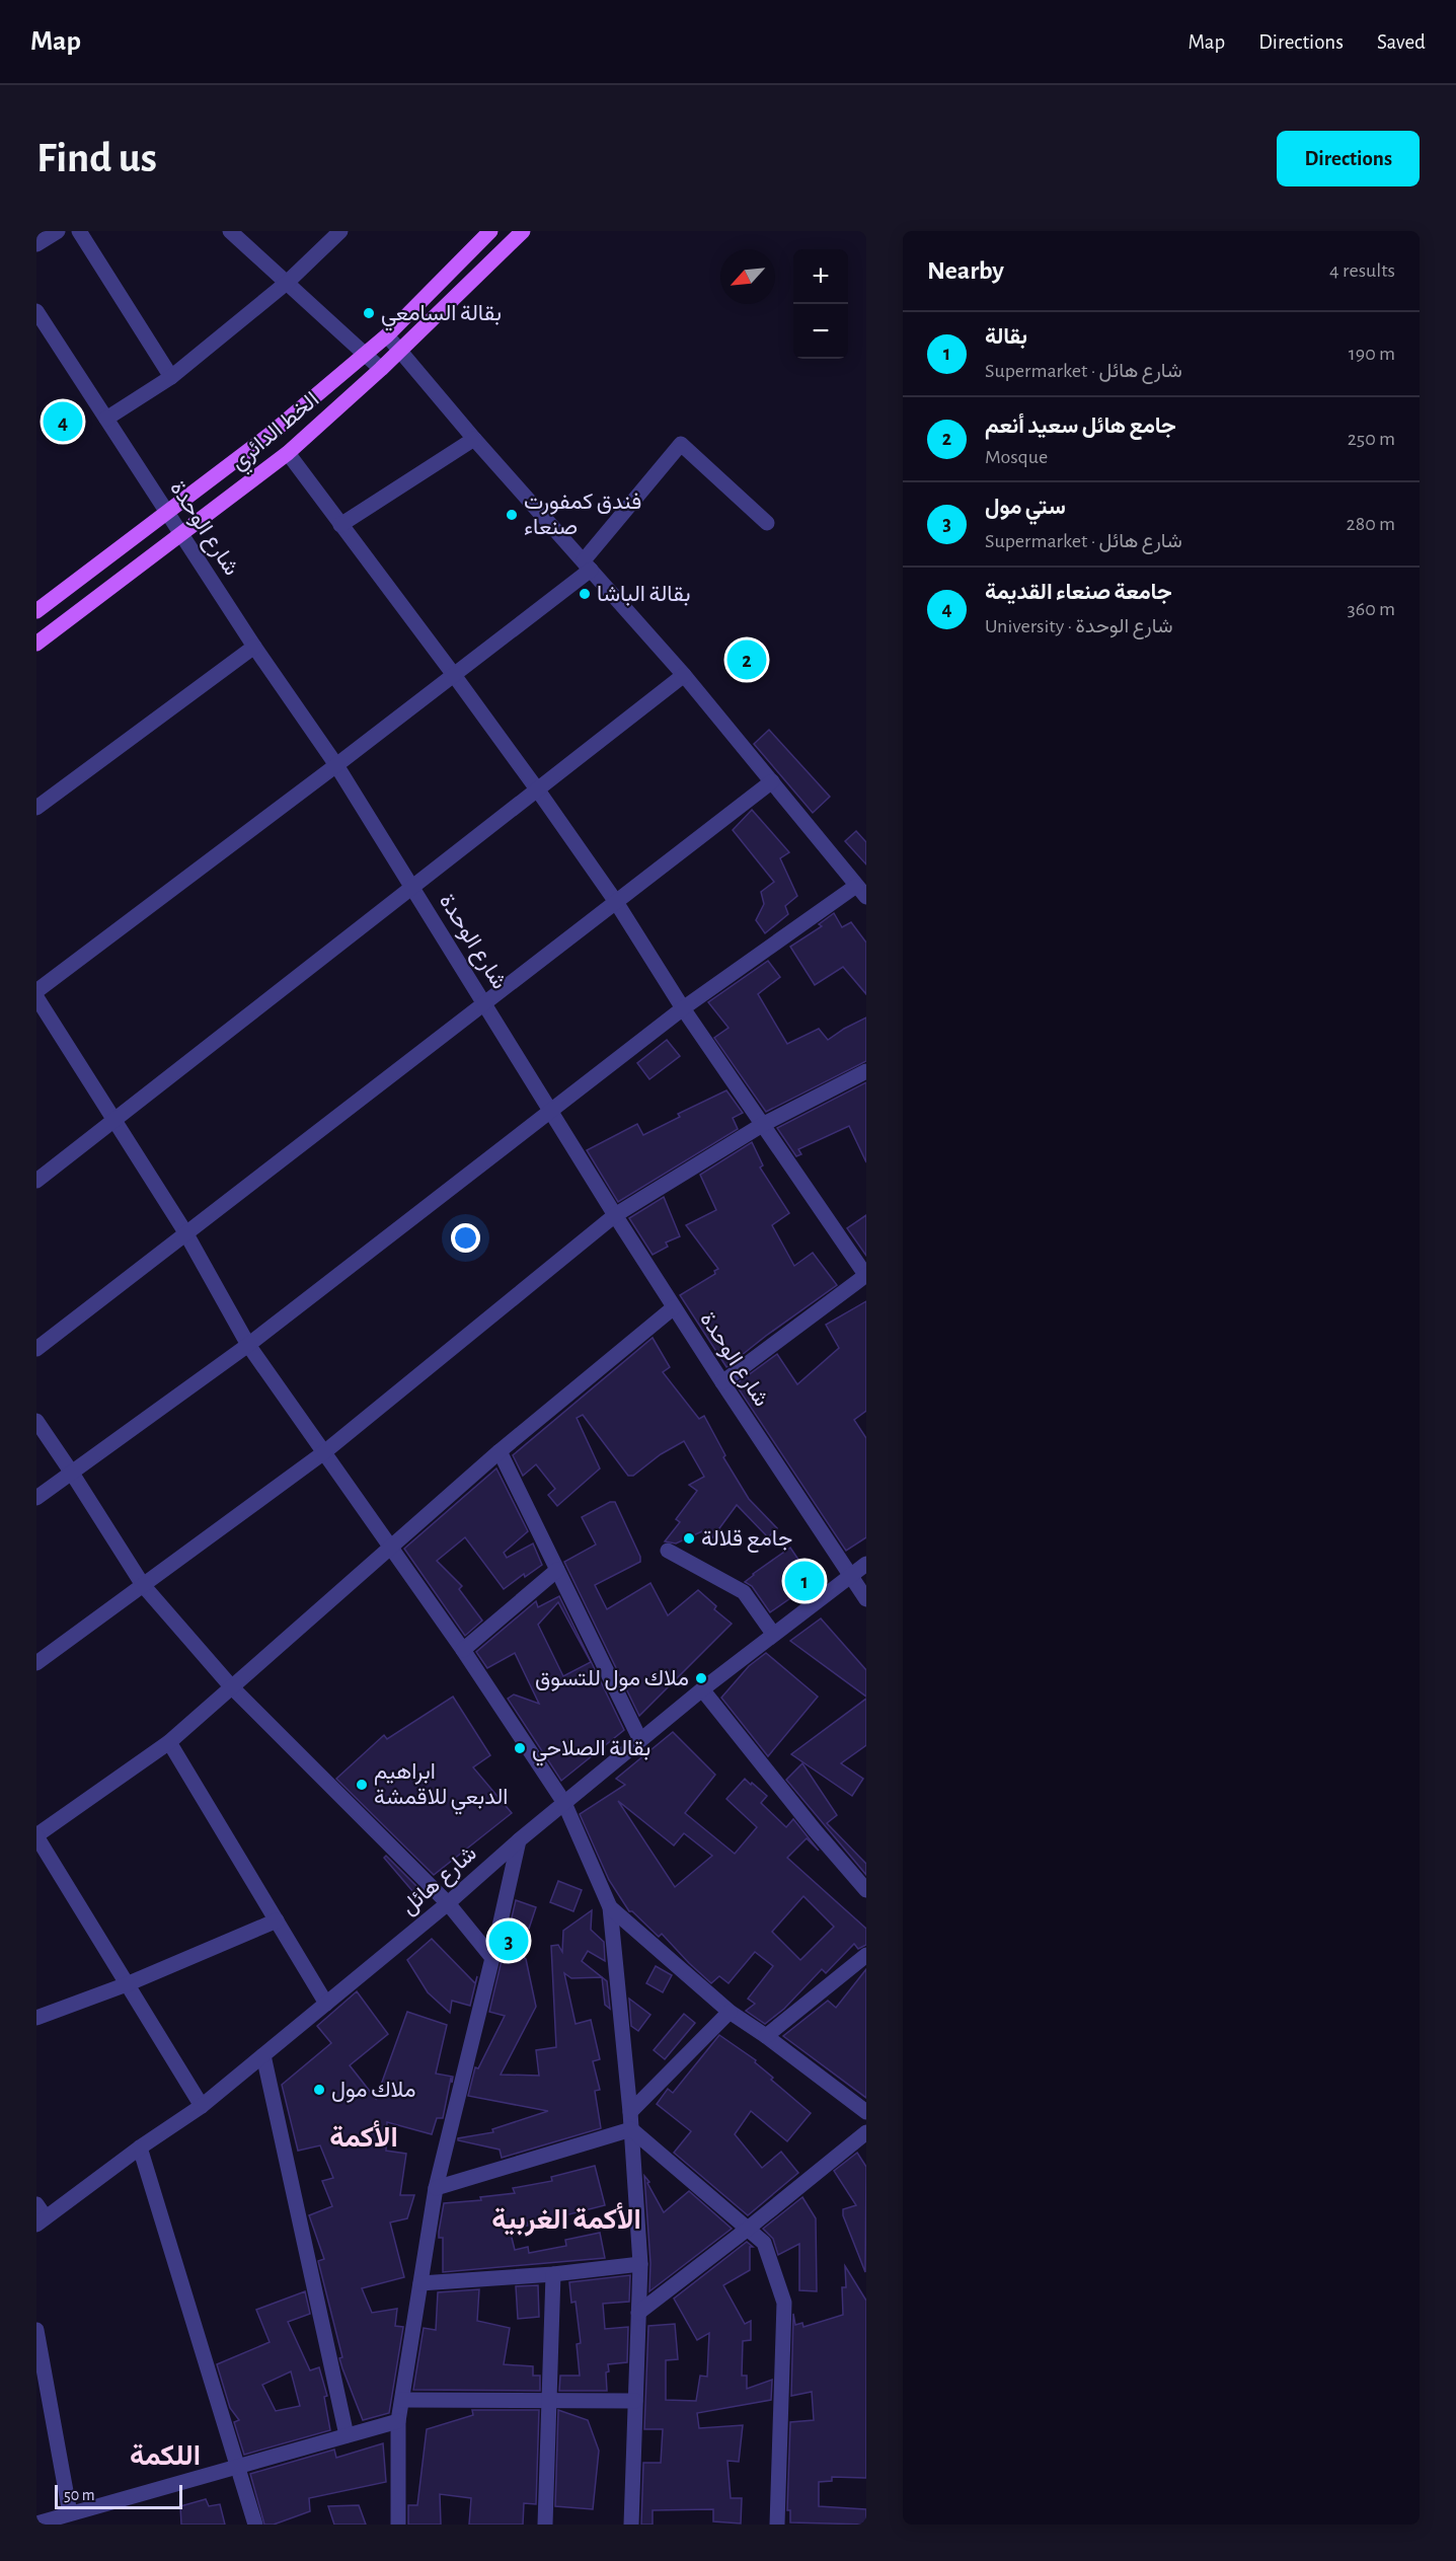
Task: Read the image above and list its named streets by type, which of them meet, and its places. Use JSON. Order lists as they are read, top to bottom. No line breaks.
{"streets":{"main road":["الخط الدائري"],"street":["شارع الوحدة","شارع هائل"]},"crossings":[["الخط الدائري","شارع الوحدة"],["شارع الوحدة","شارع هائل"]],"districts":["الأكمة","الأكمة الغربية","اللكمة"],"places":["بقالة السامعي","فندق كمفورت صنعاء","بقالة الباشا","جامع قلالة","ملاك مول للتسوق","بقالة الصلاحي","ابراهيم الدبعي للاقمشة","ملاك مول"],"scale_bar":"50 m","north":"bottom left","page":{"header":"Map","nav":["Map","Directions","Saved"],"buttons":"Directions","title":"Find us","heading":["Nearby","4 results"],"map_buttons":["+","−"],"list":[{"mark":"1","name":"بقالة","note":"Supermarket · شارع هائل","value":"190 m"},{"mark":"2","name":"جامع هائل سعيد أنعم","note":"Mosque","value":"250 m"},{"mark":"3","name":"ستي مول","note":"Supermarket · شارع هائل","value":"280 m"},{"mark":"4","name":"جامعة صنعاء القديمة","note":"University · شارع الوحدة","value":"360 m"}],"pins":["4","2","1","3"],"scale":"50 m"}}
